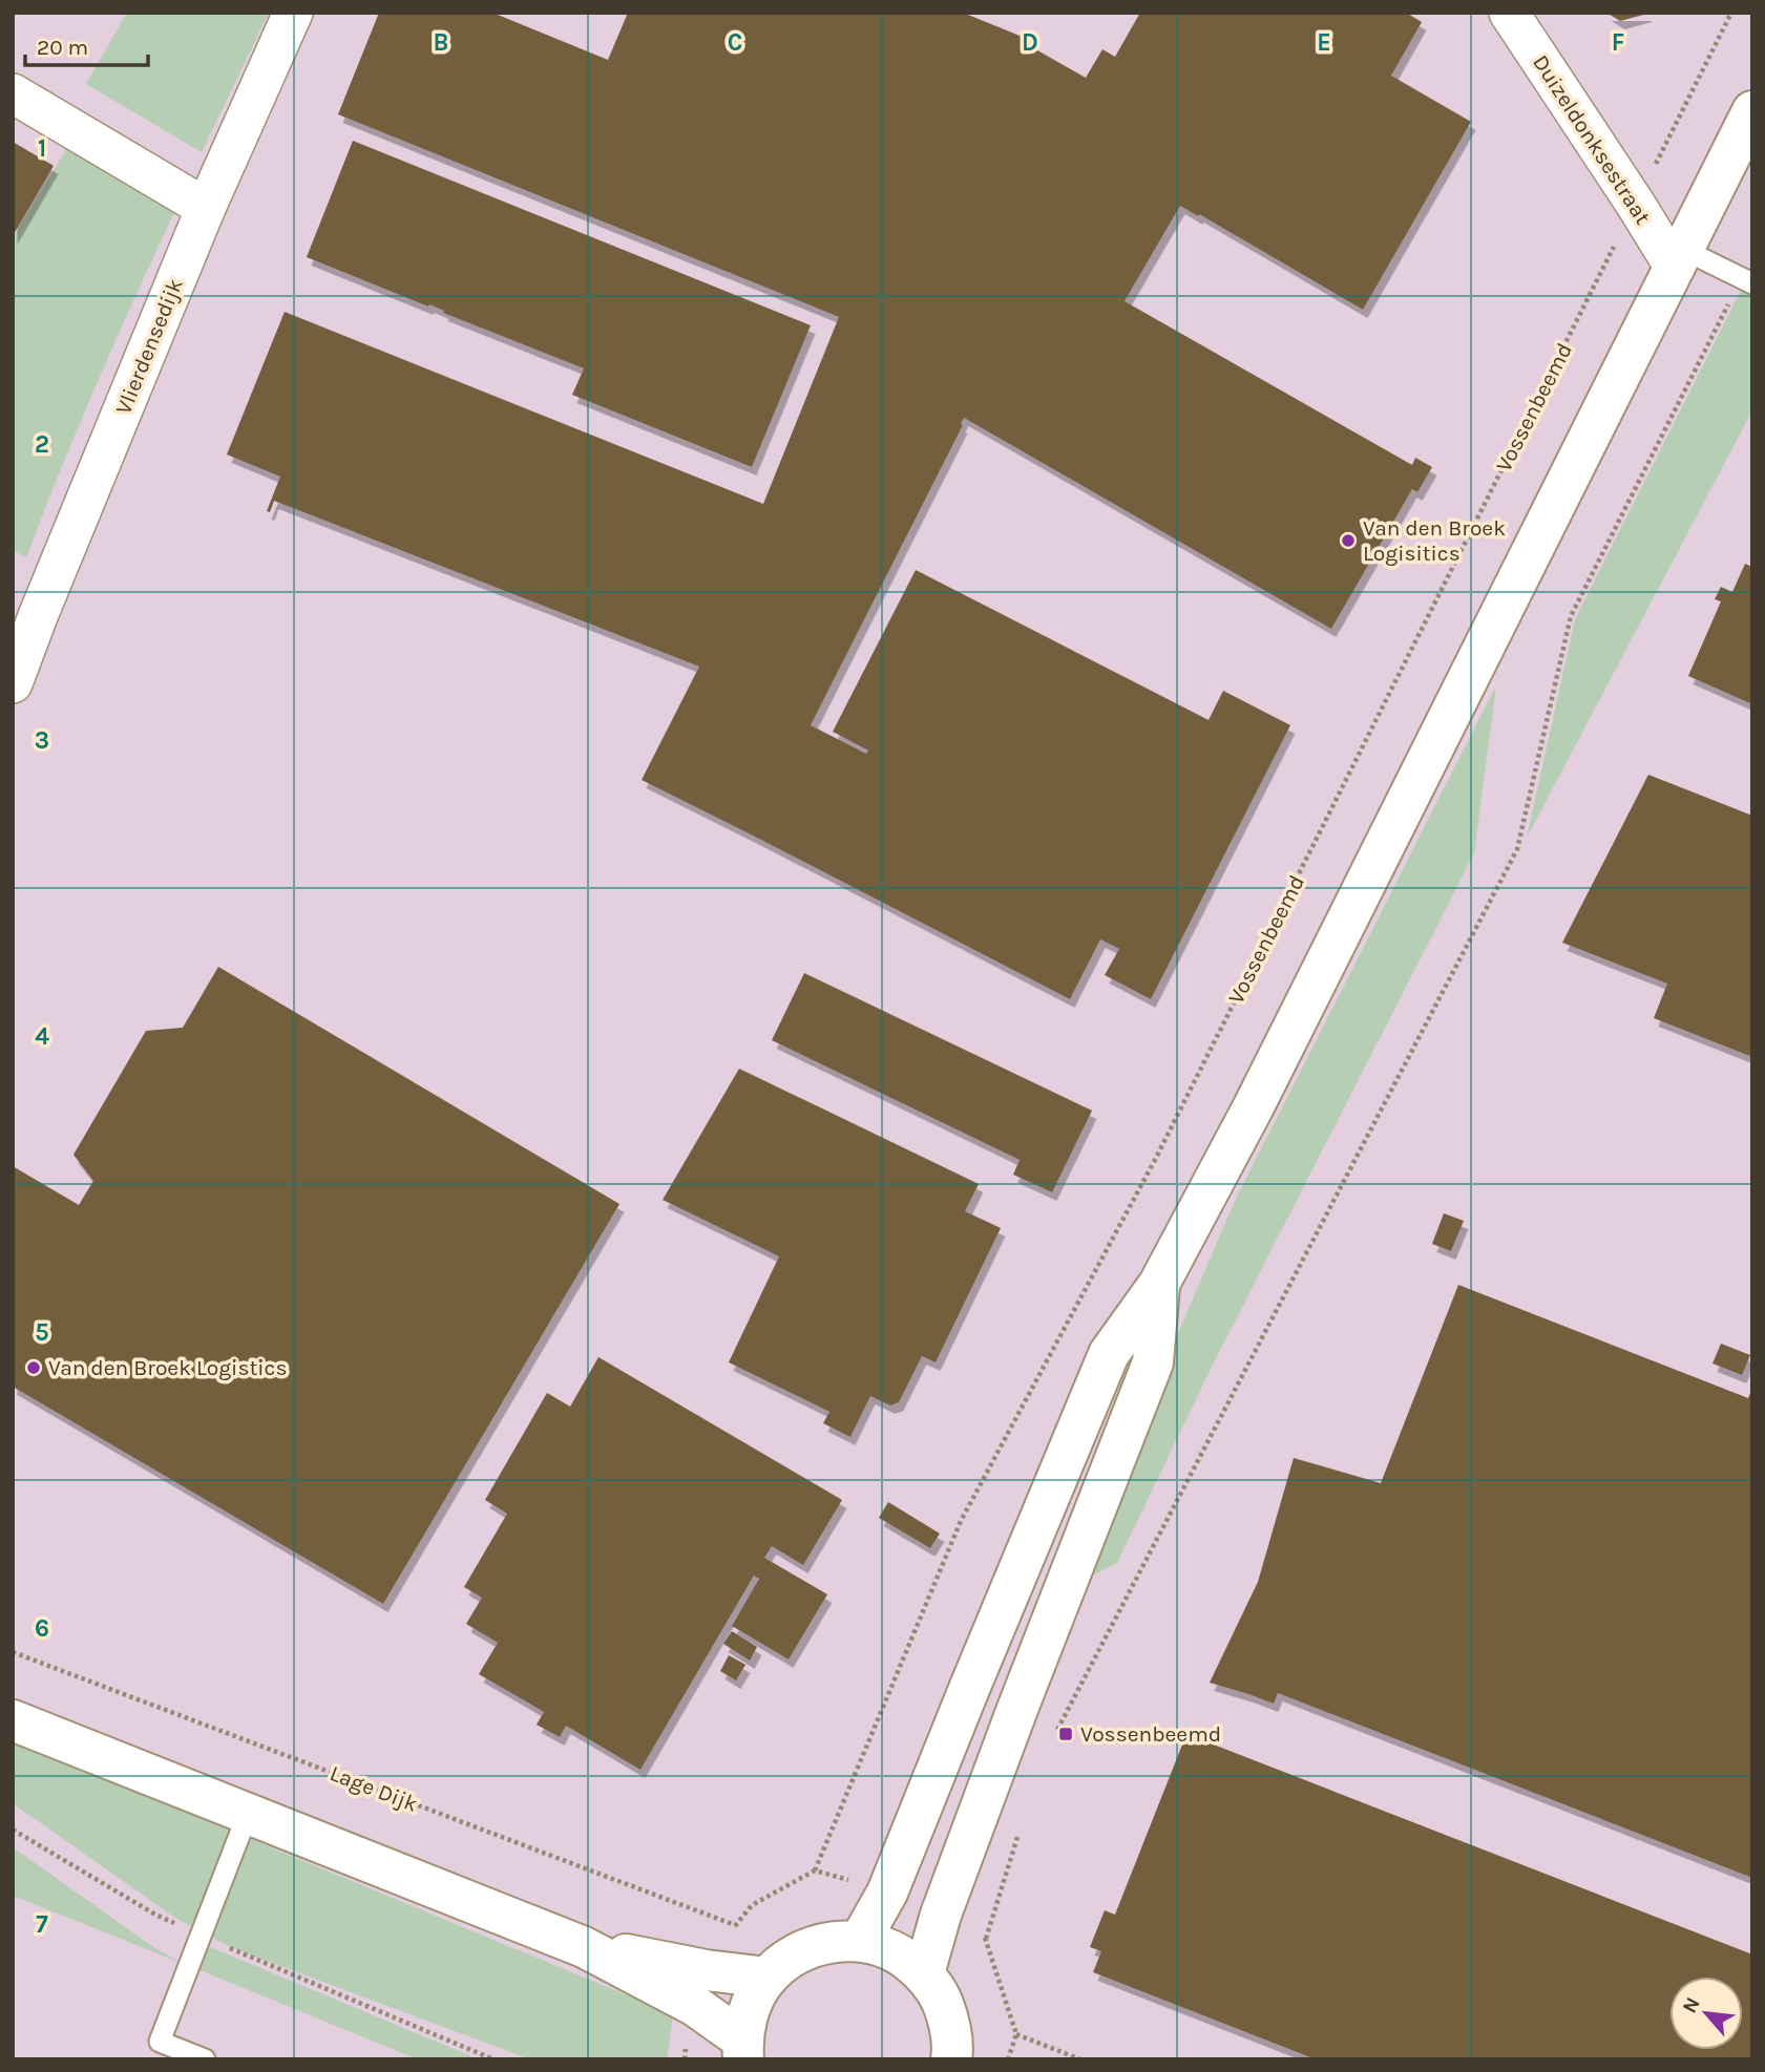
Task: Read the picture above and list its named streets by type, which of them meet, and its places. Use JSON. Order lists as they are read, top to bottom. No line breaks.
{"streets":{"street":["Duizeldonksestraat","Vlierdensedijk"],"path":["Vossenbeemd","Lage Dijk"]},"crossings":[["Duizeldonksestraat","Vossenbeemd"]],"places":{"other":["Van den Broek Logisitics","Van den Broek Logistics"],"transit":["Vossenbeemd"]},"scale_bar":"20 m","north":"top left","grid":{"columns":["B","C","D","E","F"],"rows":["1","2","3","4","5","6","7"]}}
